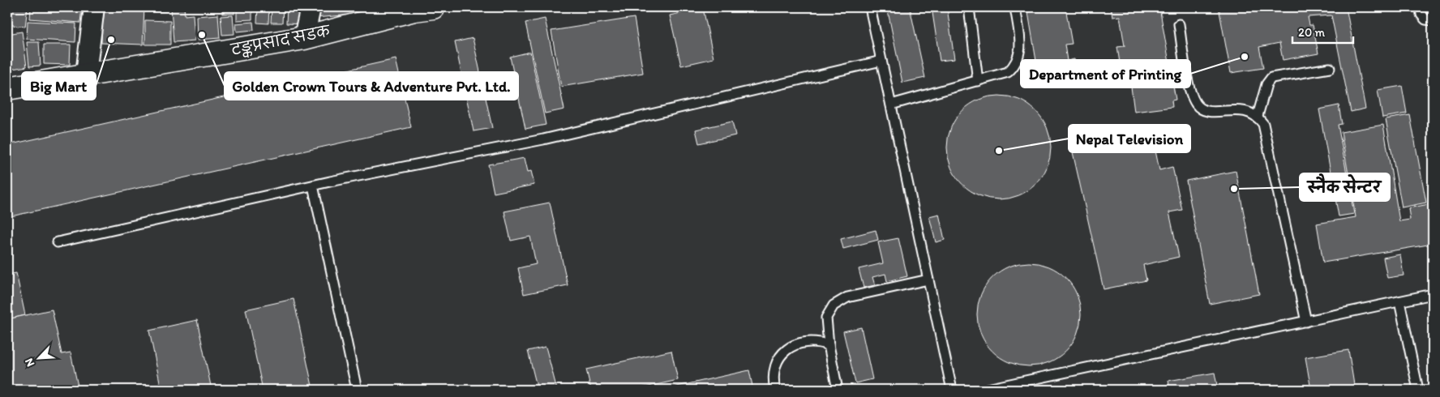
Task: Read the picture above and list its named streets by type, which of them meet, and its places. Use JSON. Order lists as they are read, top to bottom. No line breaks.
{"streets":{"street":["टङ्कप्रसाद सडक"]},"places":["Golden Crown Tours & Adventure Pvt. Ltd.","Big Mart","Department of Printing","Nepal Television","स्नैक सेन्टर"],"scale_bar":"20 m","north":"bottom left"}
